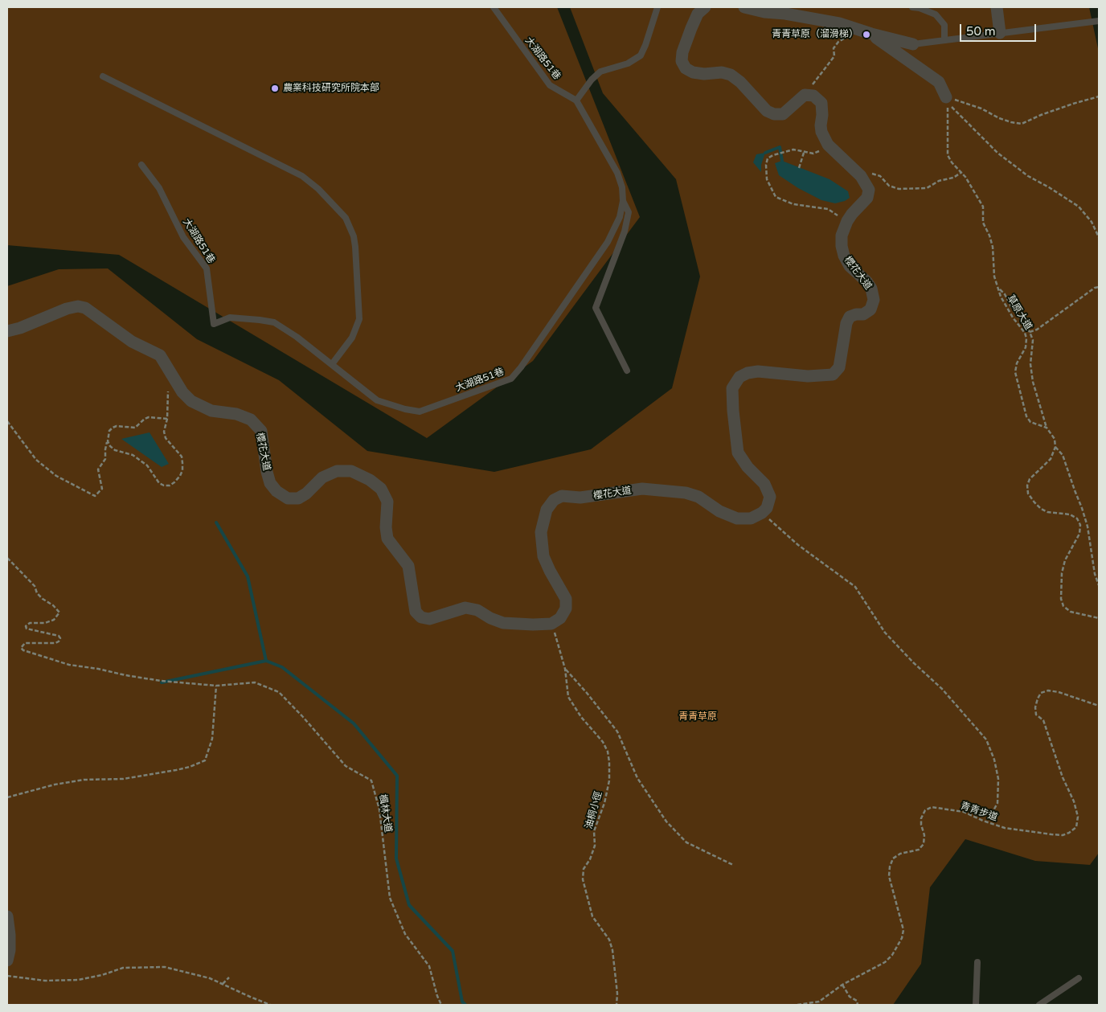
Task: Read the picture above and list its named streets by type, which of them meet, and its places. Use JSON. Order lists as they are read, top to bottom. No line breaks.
{"streets":{"street":["櫻花大道"],"lane":["大湖路51巷"],"path":["草原大道","油桐小徑","青青步道","楓林大道"]},"crossings":[["櫻花大道","油桐小徑"]],"parks":["青青草原"],"places":["青青草原（溜滑梯）","農業科技研究所院本部"],"scale_bar":"50 m"}
